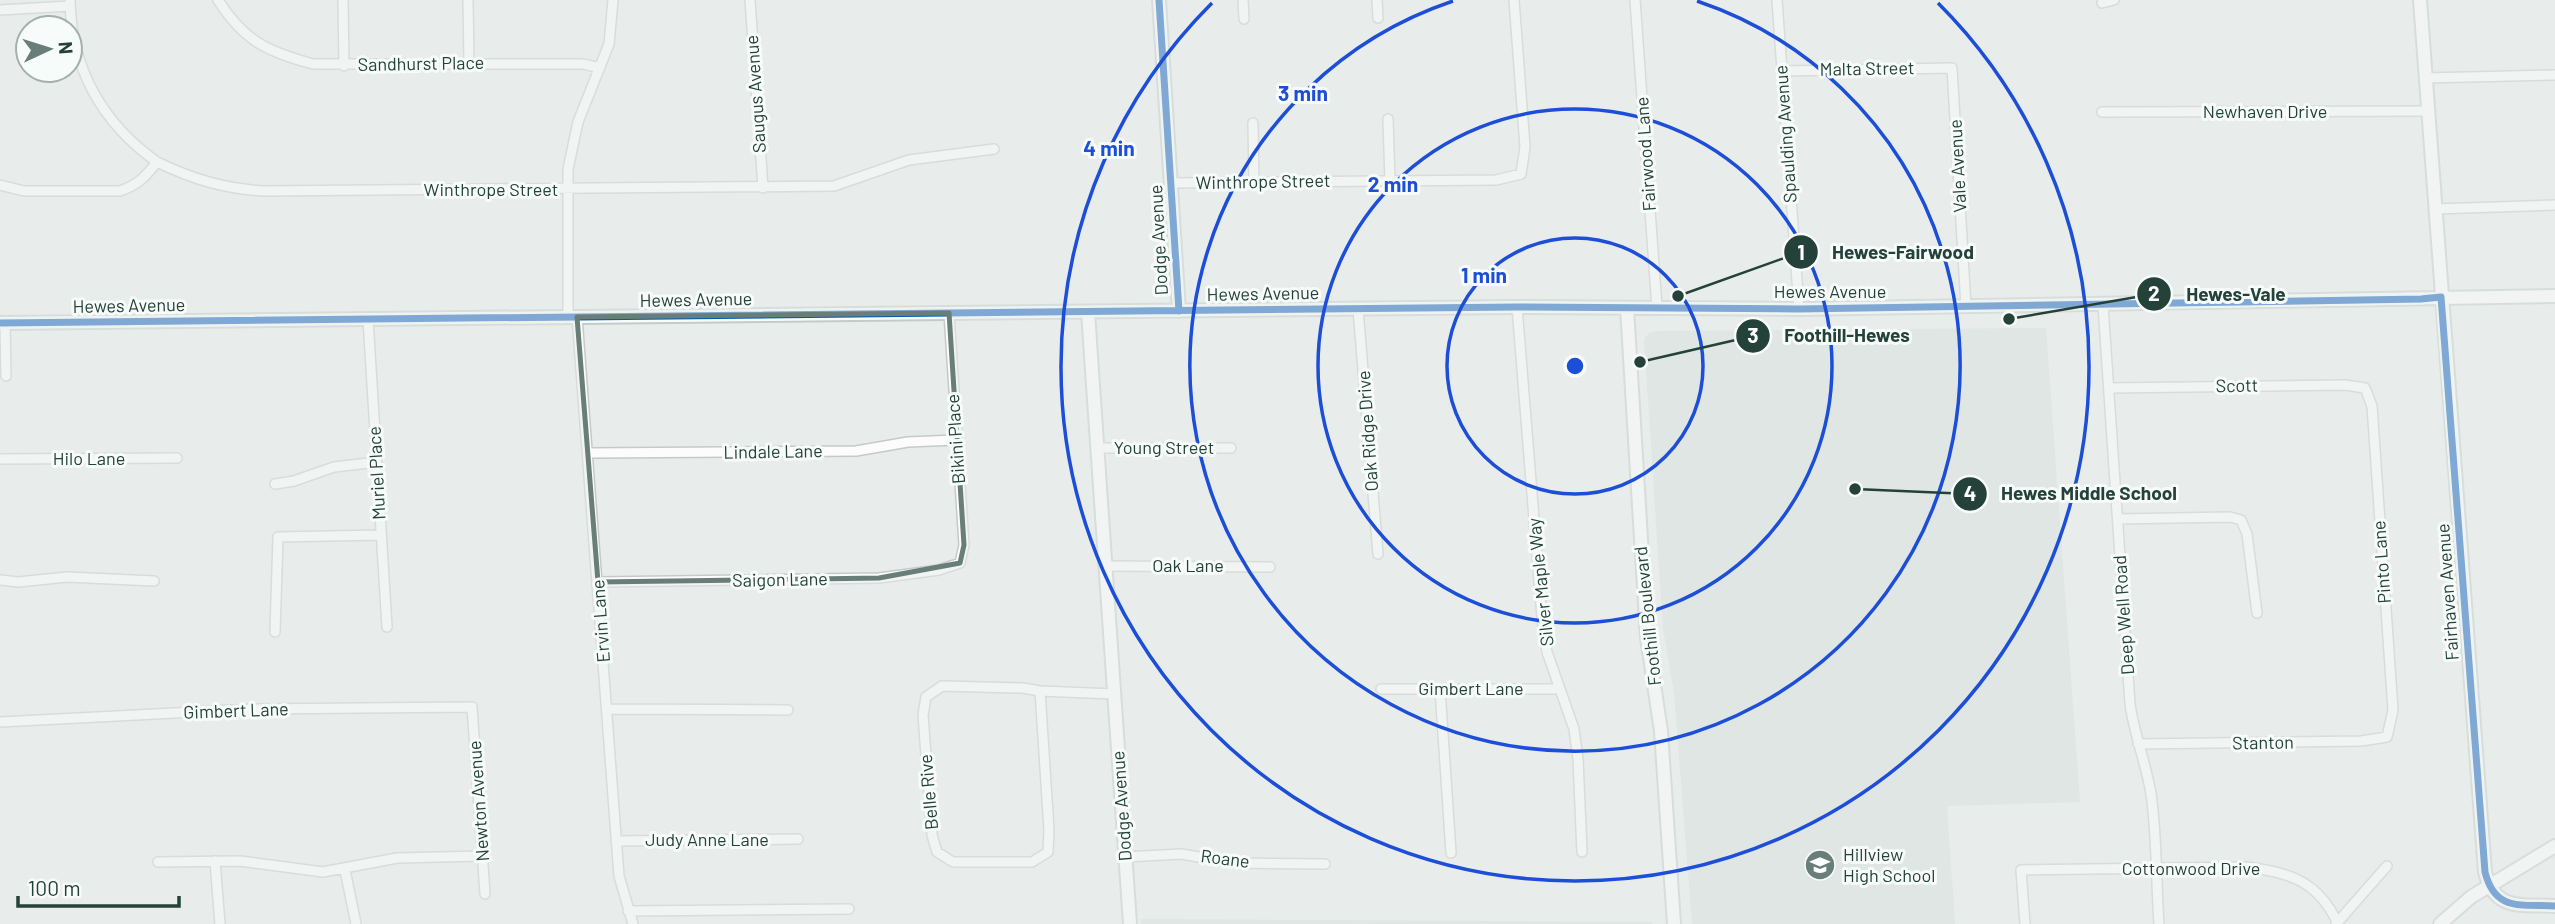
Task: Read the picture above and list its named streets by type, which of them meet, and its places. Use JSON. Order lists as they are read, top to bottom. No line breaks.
{"streets":{"street":["Sandhurst Place","Malta Street","Saugus Avenue","Newhaven Drive","Spaulding Avenue","Fairwood Lane","Vale Avenue","Winthrope Street","Dodge Avenue","Hewes Avenue","Scott","Oak Ridge Drive","Bikini Place","Young Street","Lindale Lane","Hilo Lane","Muriel Place","Pinto Lane","Oak Lane","Saigon Lane","Silver Maple Way","Fairhaven Avenue","Deep Well Road","Foothill Boulevard","Ervin Lane","Gimbert Lane","Stanton","Belle Rive","Newton Avenue","Judy Anne Lane","Roane","Cottonwood Drive"]},"crossings":[["Sandhurst Place","Ervin Lane"],["Malta Street","Spaulding Avenue"],["Malta Street","Vale Avenue"],["Saugus Avenue","Winthrope Street"],["Newhaven Drive","Fairhaven Avenue"],["Spaulding Avenue","Hewes Avenue"],["Fairwood Lane","Hewes Avenue"],["Vale Avenue","Hewes Avenue"],["Winthrope Street","Dodge Avenue"],["Winthrope Street","Ervin Lane"],["Dodge Avenue","Hewes Avenue"],["Dodge Avenue","Young Street"],["Dodge Avenue","Oak Lane"],["Dodge Avenue","Belle Rive"],["Dodge Avenue","Roane"],["Hewes Avenue","Oak Ridge Drive"],["Hewes Avenue","Bikini Place"],["Hewes Avenue","Muriel Place"],["Hewes Avenue","Silver Maple Way"],["Hewes Avenue","Fairhaven Avenue"],["Hewes Avenue","Deep Well Road"],["Hewes Avenue","Foothill Boulevard"],["Hewes Avenue","Ervin Lane"],["Scott","Pinto Lane"],["Scott","Deep Well Road"],["Bikini Place","Lindale Lane"],["Bikini Place","Saigon Lane"],["Lindale Lane","Ervin Lane"],["Pinto Lane","Stanton"],["Saigon Lane","Ervin Lane"],["Silver Maple Way","Gimbert Lane"],["Deep Well Road","Stanton"],["Deep Well Road","Cottonwood Drive"],["Ervin Lane","Judy Anne Lane"],["Gimbert Lane","Newton Avenue"]],"places":{"other":["Hewes-Fairwood","Hewes-Vale","Foothill-Hewes","Hewes Middle School"],"school or university":["Hillview High School"]},"scale_bar":"100 m","north":"right","rings":["3 min","4 min","2 min","1 min"]}
